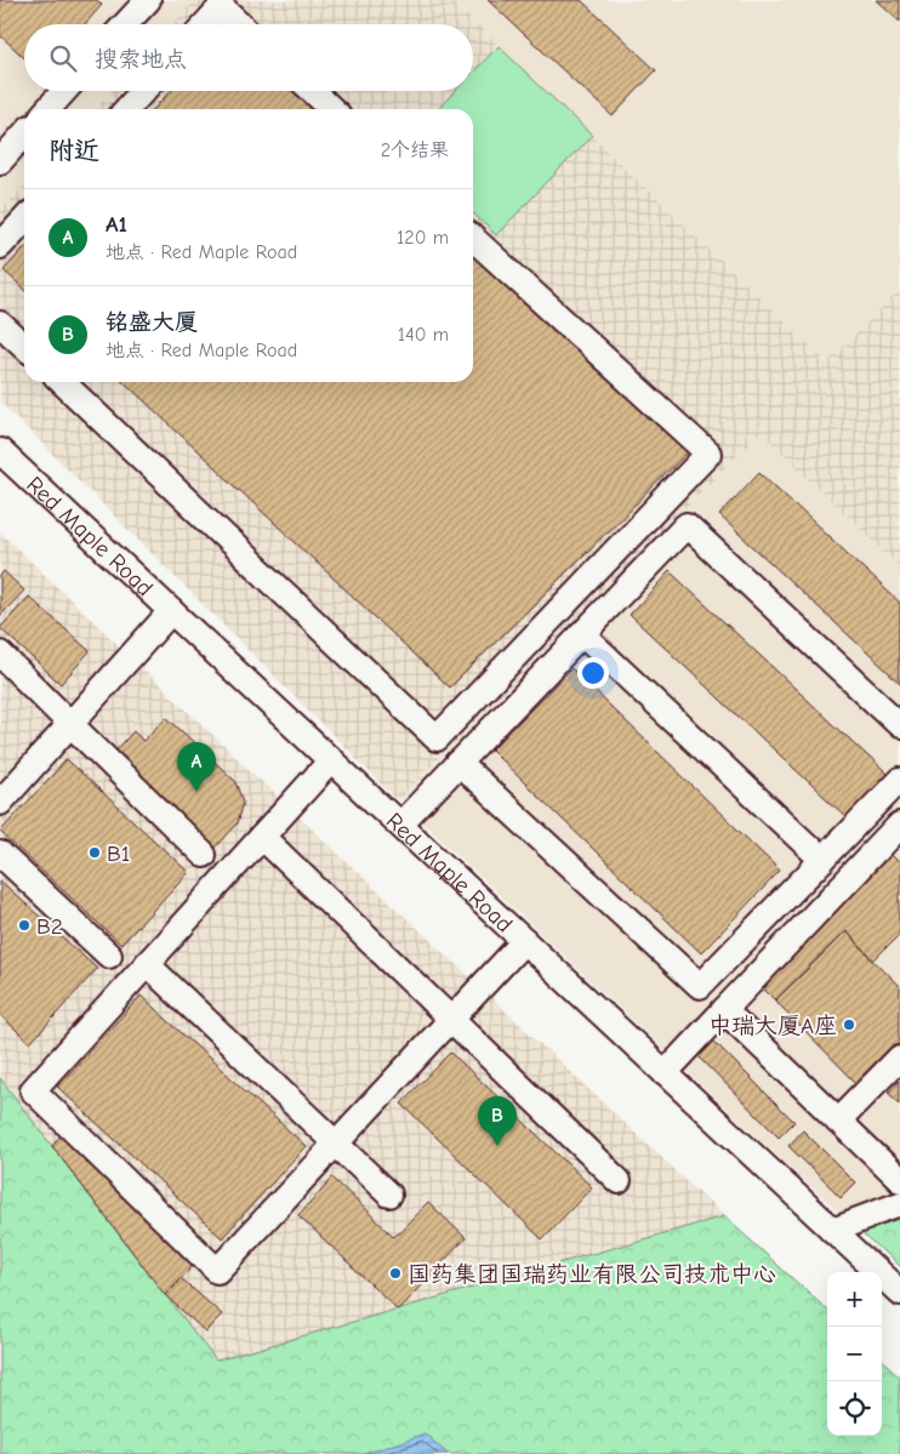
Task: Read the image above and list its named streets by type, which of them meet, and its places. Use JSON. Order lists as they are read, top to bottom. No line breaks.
{"streets":{"street":["Red Maple Road"]},"places":["B1","B2","中瑞大厦A座","国药集团国瑞药业有限公司技术中心"],"page":{"search":"搜索地点","heading":["附近","2个结果"],"list":[{"mark":"A","name":"A1","note":"地点 · Red Maple Road","value":"120 m"},{"mark":"B","name":"铭盛大厦","note":"地点 · Red Maple Road","value":"140 m"}],"pins":["A","B"],"map_buttons":["+","−"]}}
